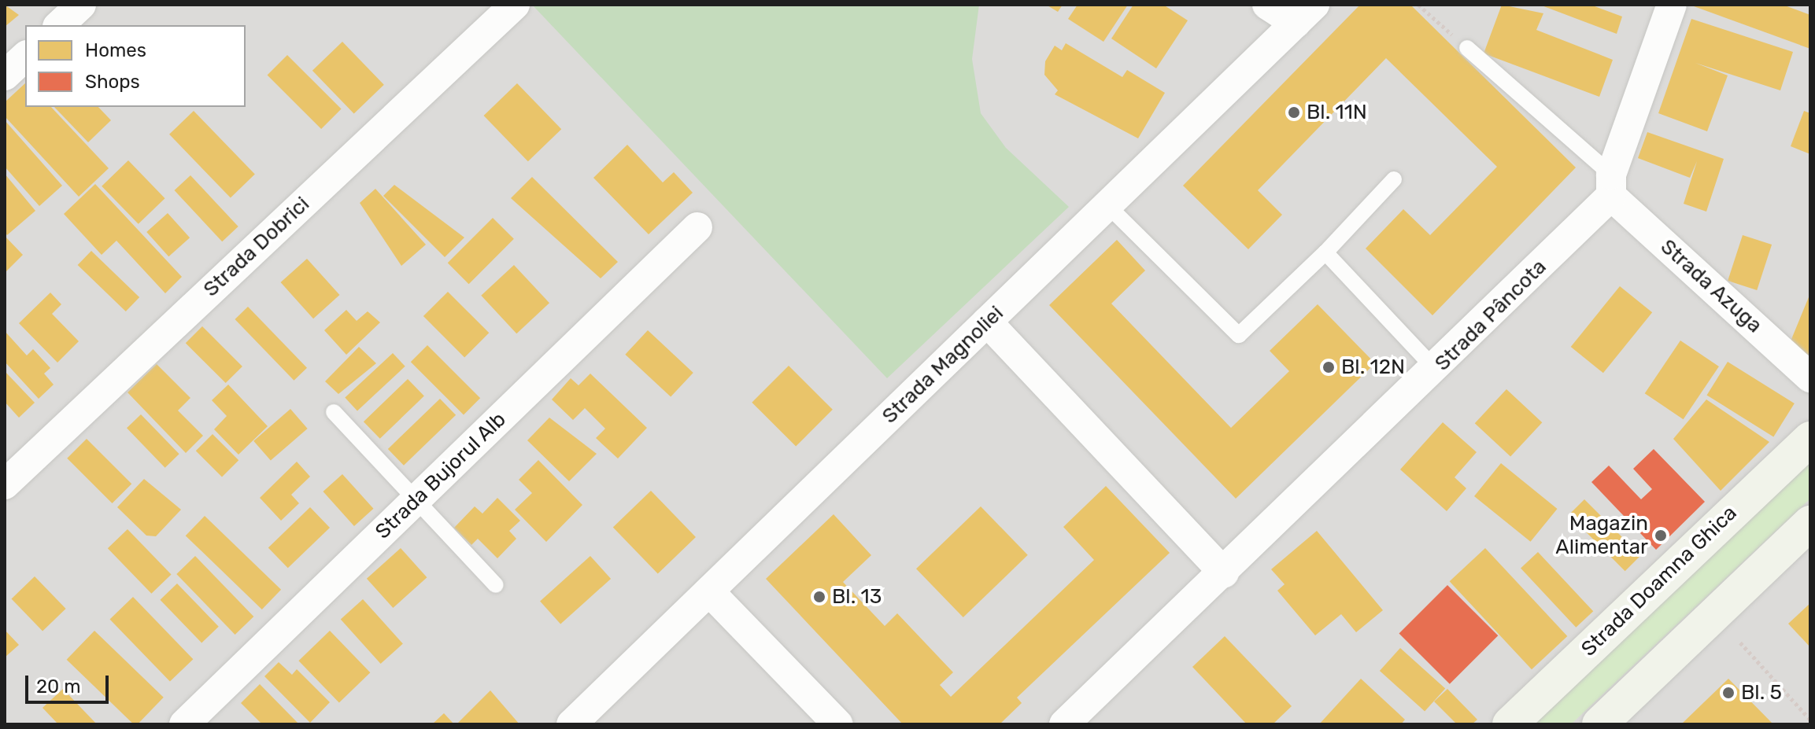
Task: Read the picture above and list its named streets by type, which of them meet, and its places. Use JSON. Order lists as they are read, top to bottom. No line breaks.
{"streets":{"main road":["Strada Doamna Ghica"],"street":["Strada Dobrici","Strada Azuga","Strada Pâncota","Strada Magnoliei","Strada Bujorul Alb"]},"crossings":[["Strada Azuga","Strada Pâncota"]],"places":["Bl. 11N","Bl. 12N","Magazin Alimentar","Bl. 13","Bl. 5"],"legend":["Homes","Shops"],"scale_bar":"20 m"}
